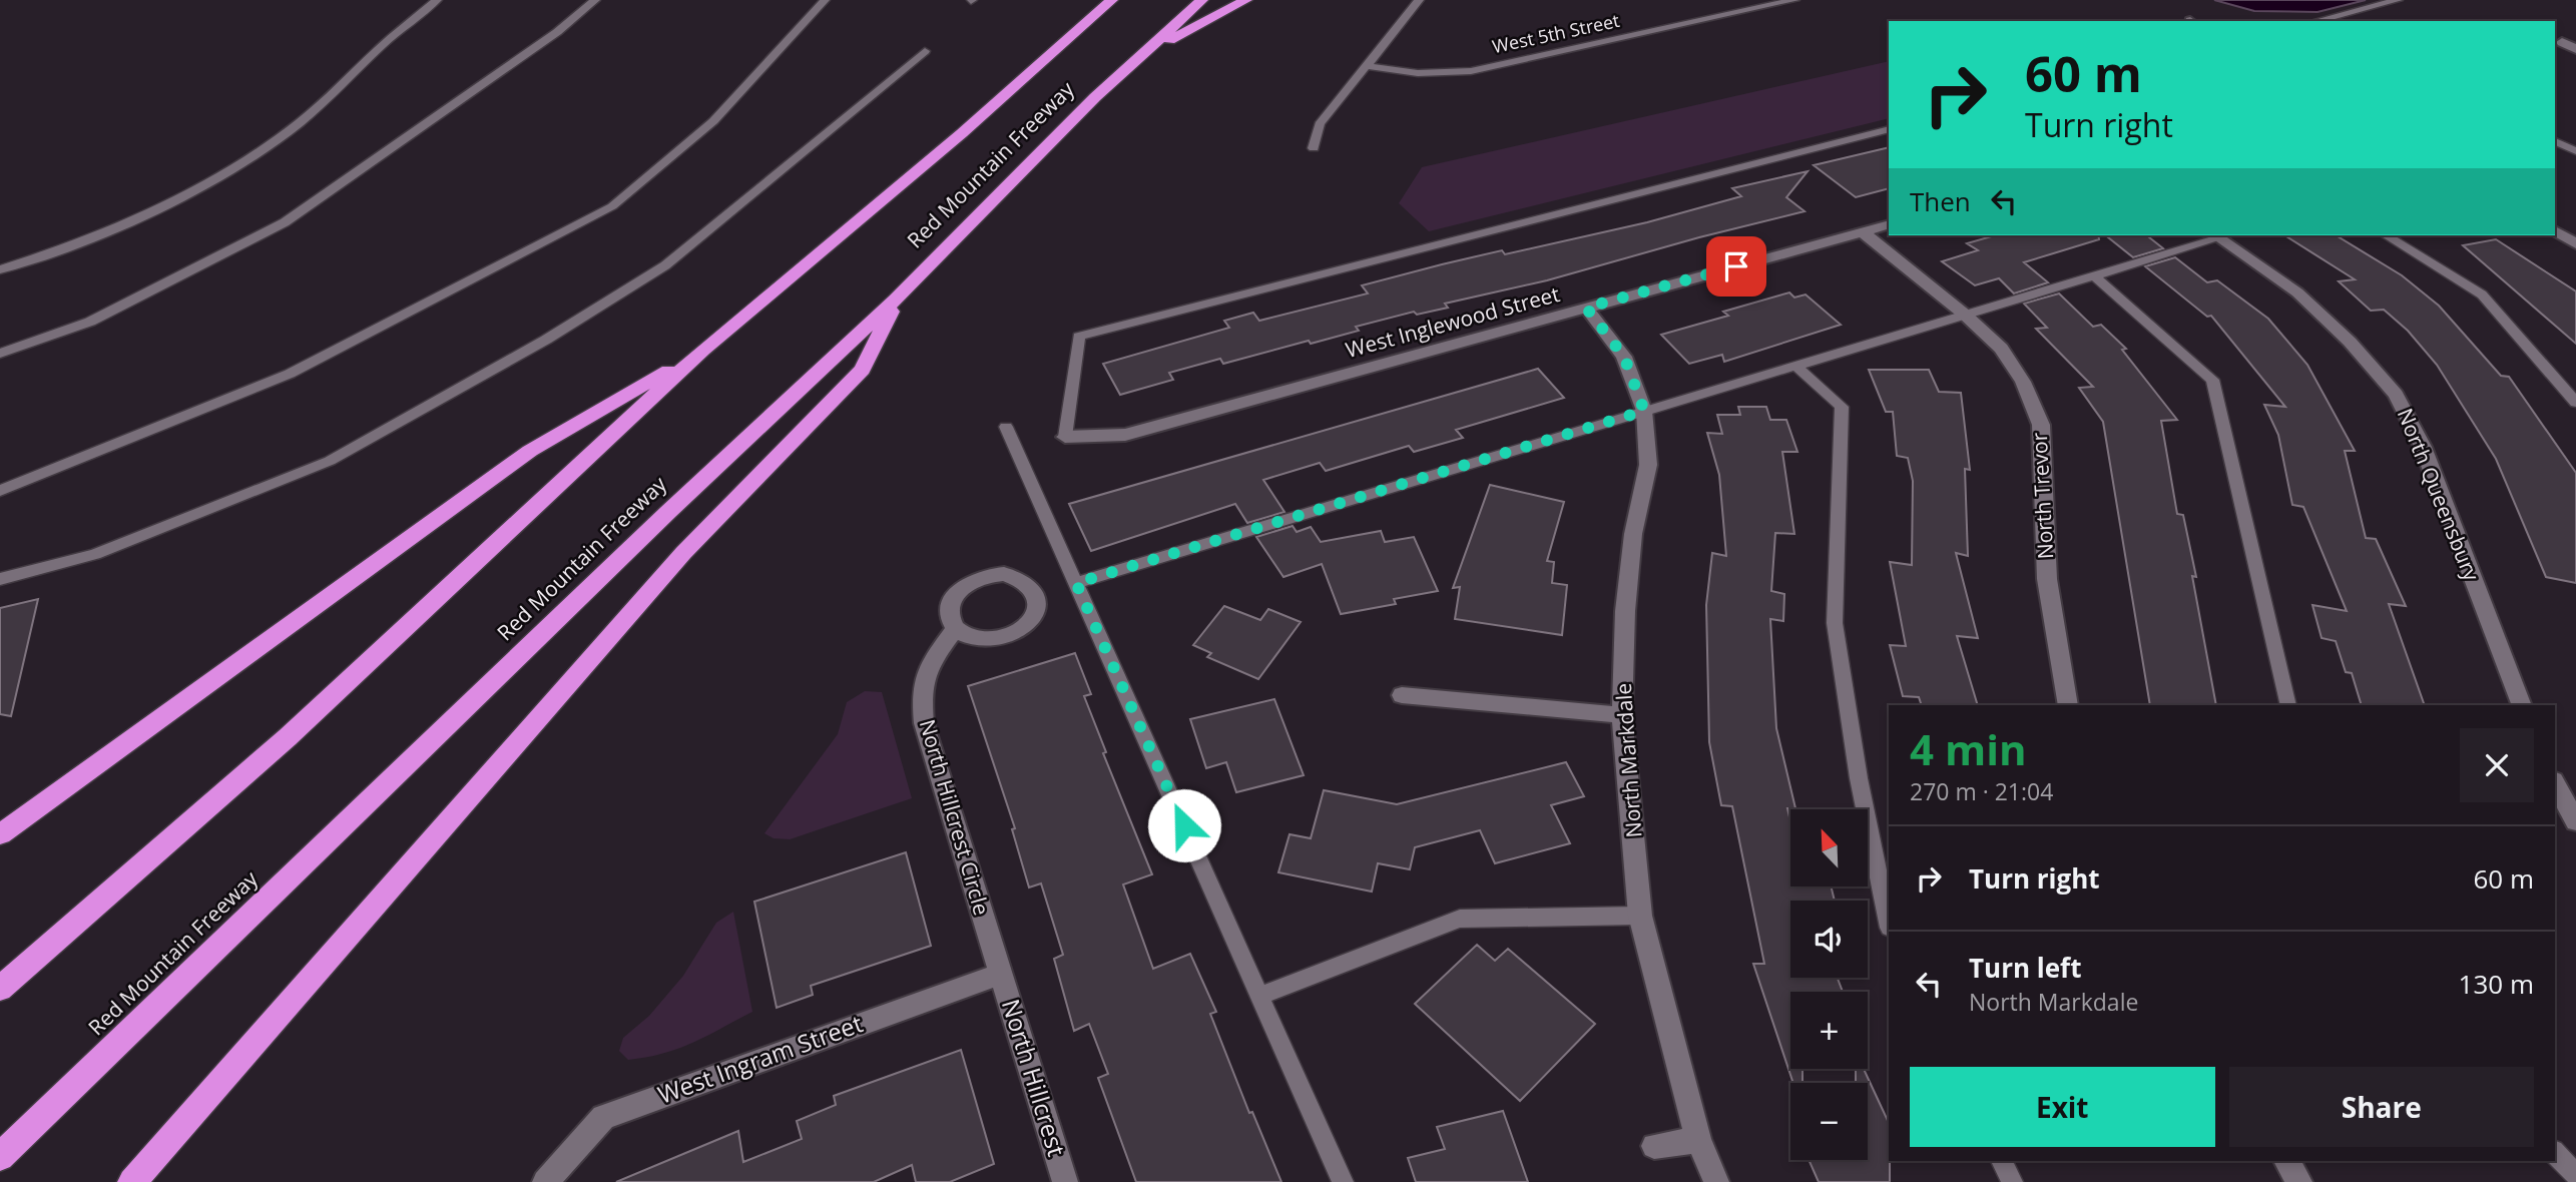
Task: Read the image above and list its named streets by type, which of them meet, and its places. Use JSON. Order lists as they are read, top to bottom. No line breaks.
{"streets":{"highway":["Red Mountain Freeway"],"street":["West Inglewood Street","North Queensbury","North Trevor","North Markdale","North Hillcrest Circle","West Ingram Street","North Hillcrest"],"lane":["West 5th Street"]},"crossings":[["West Inglewood Street","North Trevor"],["West Inglewood Street","North Markdale"],["North Hillcrest Circle","West Ingram Street"],["North Hillcrest Circle","North Hillcrest"],["West Ingram Street","North Hillcrest"]],"north":"top left","page":{"turn":["60 m","Turn right"],"then":"Then","heading":["4 min","270 m · 21:04"],"map_buttons":["+","−"],"list":[{"name":"Turn right","value":"60 m"},{"name":"Turn left","note":"North Markdale","value":"130 m"}],"buttons":["Exit","Share"]}}
